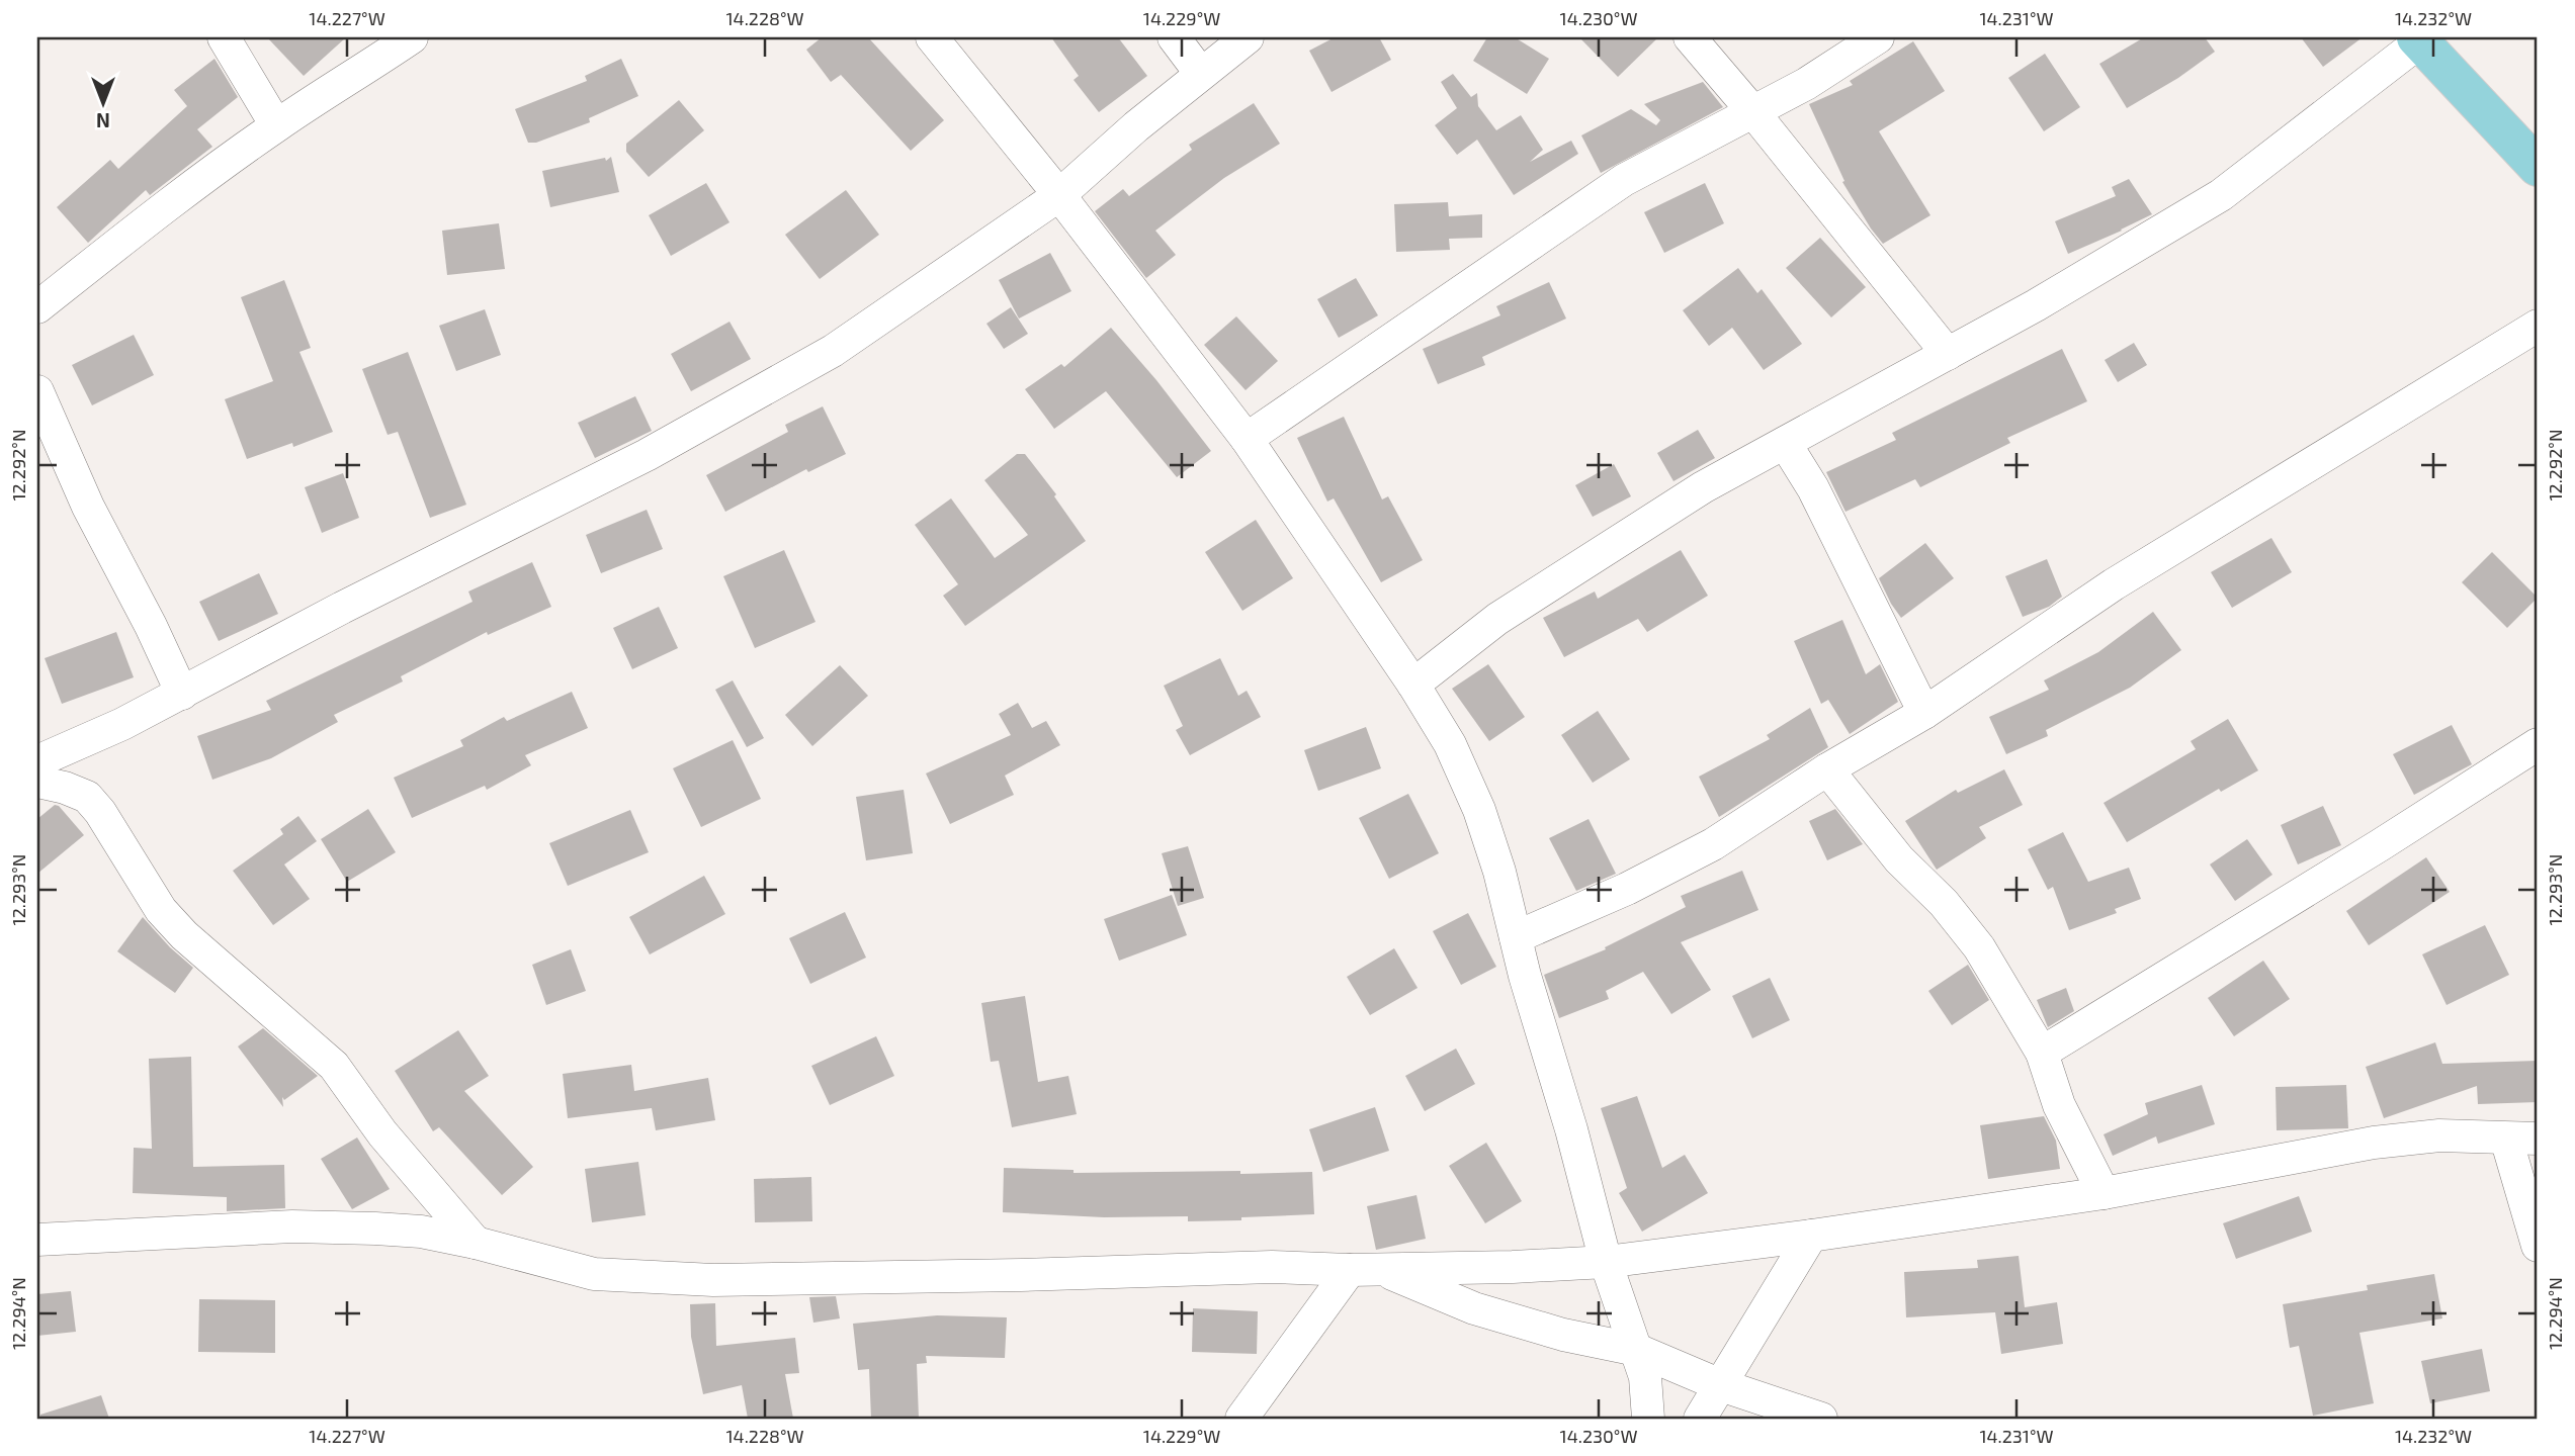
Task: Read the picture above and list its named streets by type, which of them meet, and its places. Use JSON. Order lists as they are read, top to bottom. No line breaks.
{"north":"bottom","coordinates":["14.227°W","14.228°W","14.229°W","14.230°W","14.231°W","14.232°W","12.292°N","12.293°N","12.294°N"]}
